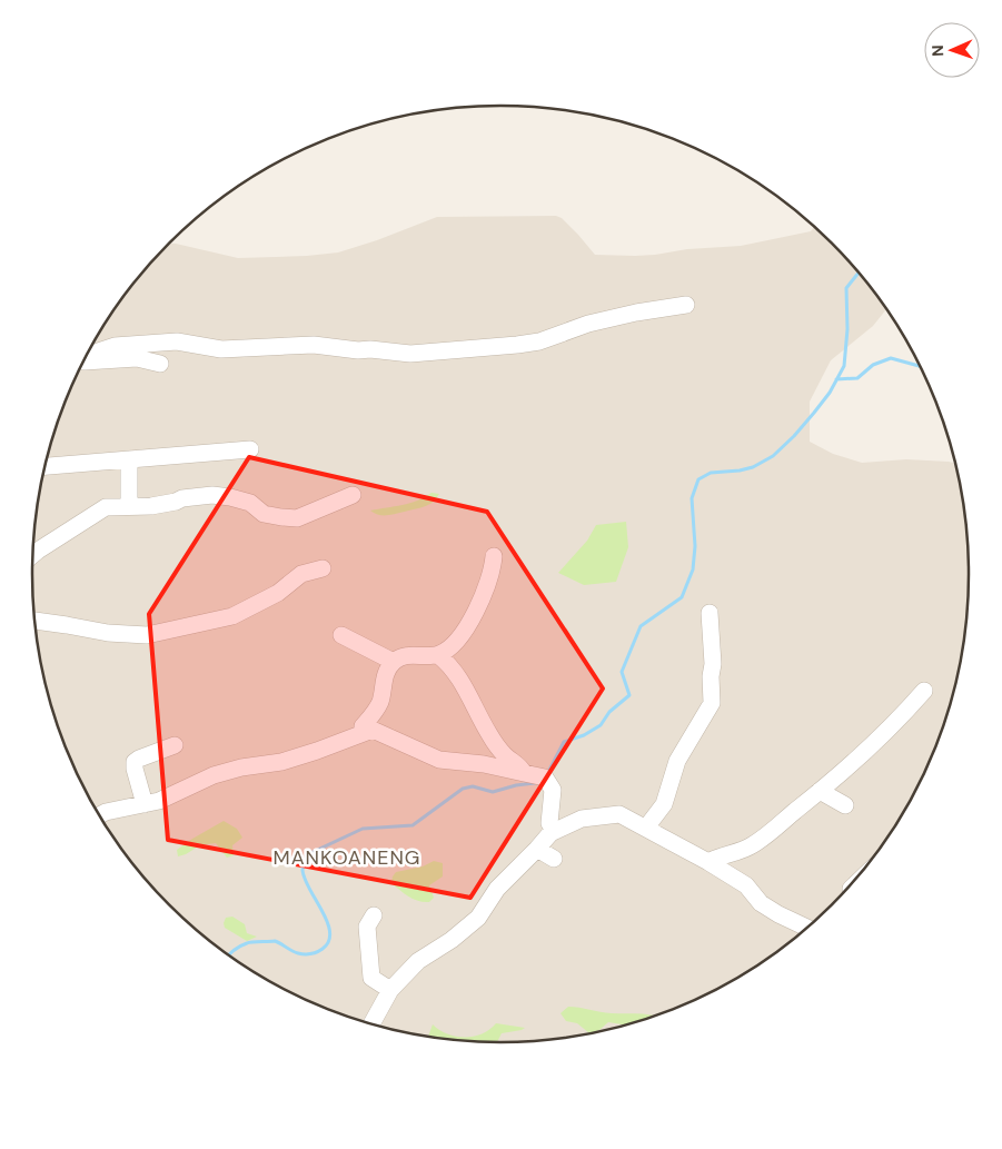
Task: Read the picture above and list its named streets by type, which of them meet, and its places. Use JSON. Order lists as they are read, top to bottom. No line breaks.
{"districts":["MANKOANENG"],"north":"left"}
